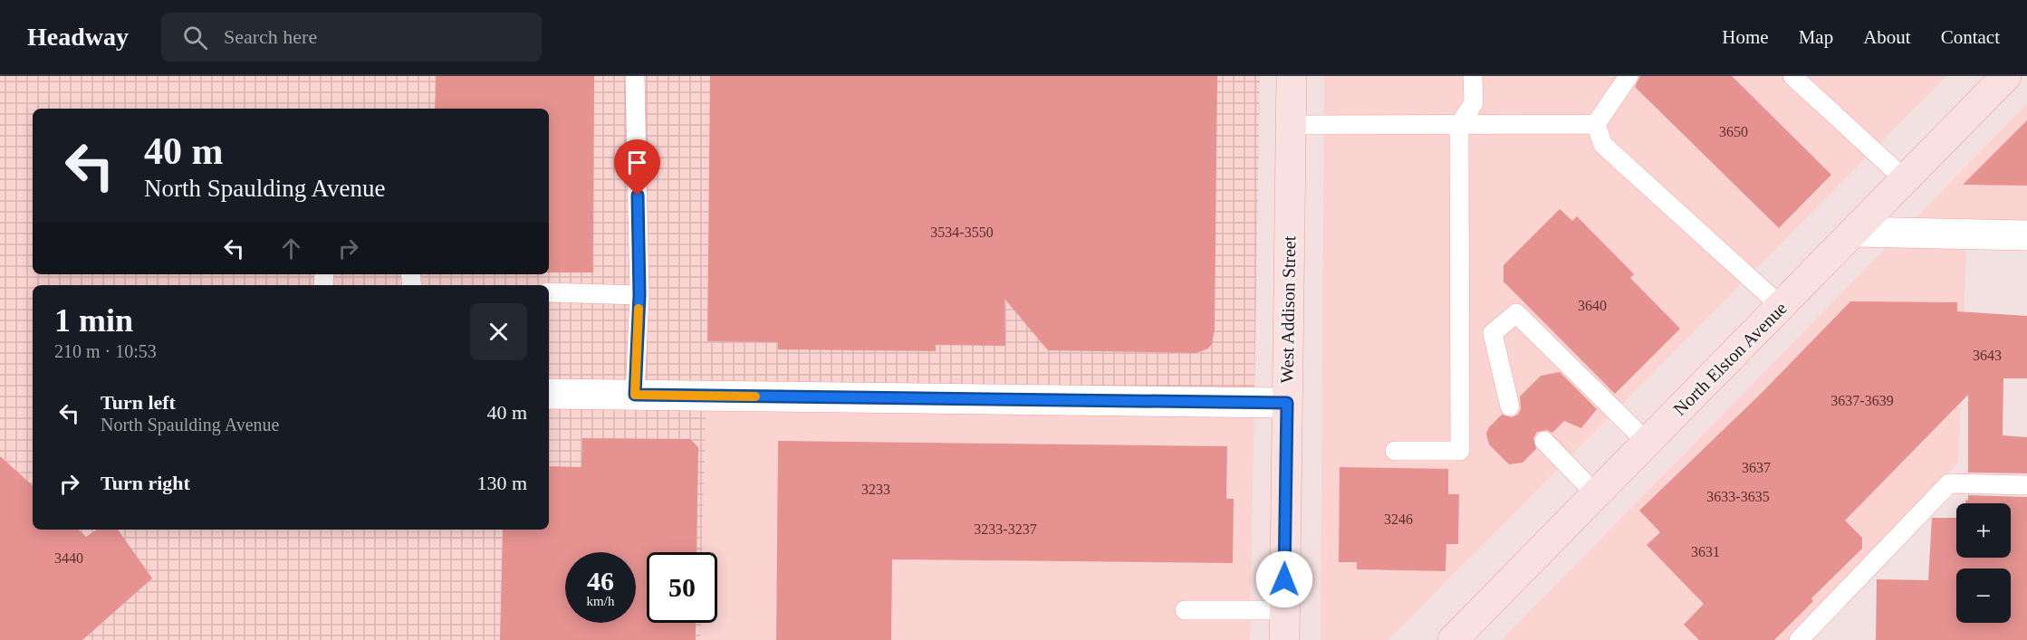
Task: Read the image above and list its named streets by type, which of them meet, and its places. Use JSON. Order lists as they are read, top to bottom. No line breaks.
{"streets":{"main road":["West Addison Street","North Elston Avenue"]},"house_numbers":["3650","3534-3550","3640","3643","3637-3639","3637","3233","3633-3635","3246","3233-3237","3631","3440"],"page":{"header":"Headway","search":"Search here","nav":["Home","Map","About","Contact"],"turn":["40 m","North Spaulding Avenue"],"heading":["1 min","210 m · 10:53"],"list":[{"name":"Turn left","note":"North Spaulding Avenue","value":"40 m"},{"name":"Turn right","value":"130 m"}],"map_buttons":["+","−"],"speed":"46 km/h","limit":"50"}}
